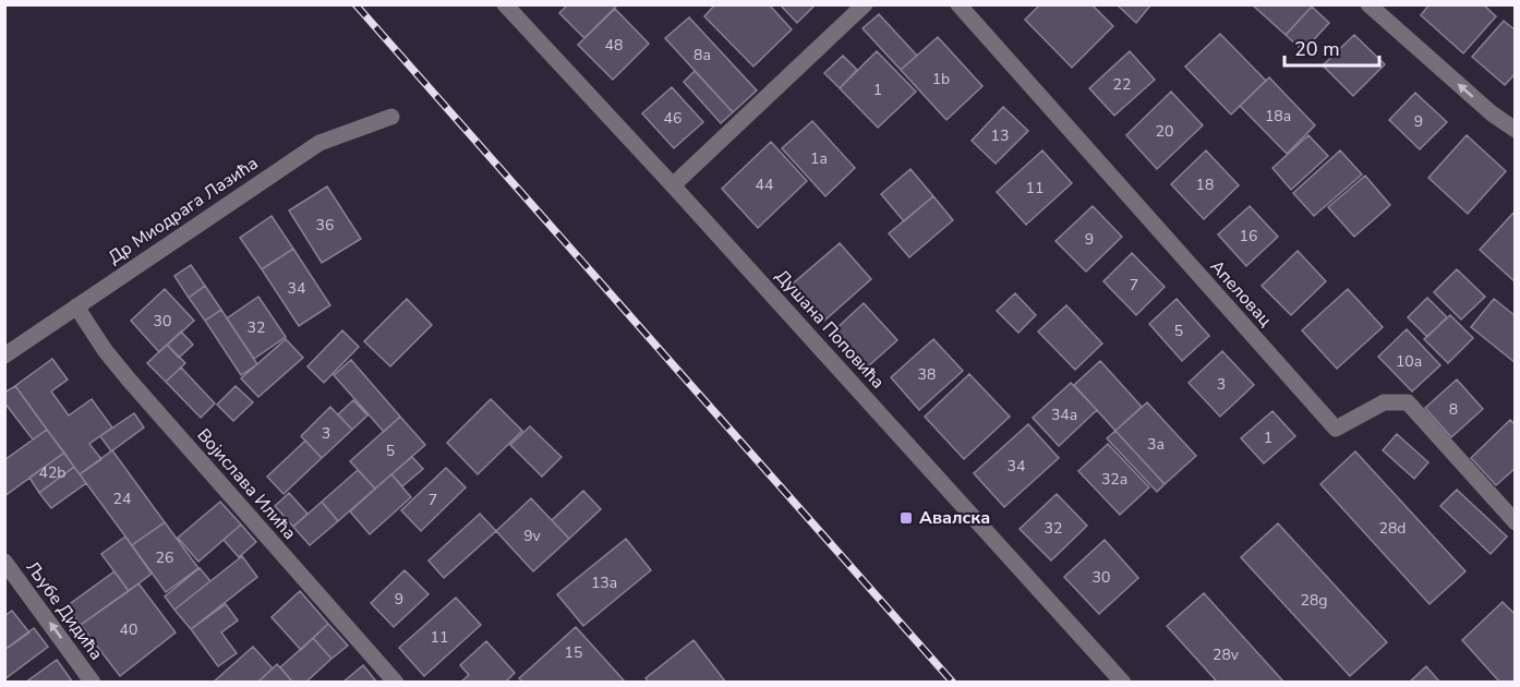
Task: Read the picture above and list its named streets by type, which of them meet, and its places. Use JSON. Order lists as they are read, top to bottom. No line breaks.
{"streets":{"street":["Др Миодрага Лазића","Апеловац","Душана Поповића","Војислава Илића","Љубе Дидића"]},"crossings":[["Др Миодрага Лазића","Војислава Илића"]],"one_way":["Љубе Дидића"],"places":{"transit":["Авалска"]},"house_numbers":["48","8a","1b","22","1","18a","46","9","20","13","1a","44","18","11","36","16","9","7","34","30","32","5","10a","38","3","8","34a","3","1","3a","5","34","42b","32a","24","7","32","28d","9v","26","30","13a","9","28g","40","11","15","28v"],"scale_bar":"20 m"}
